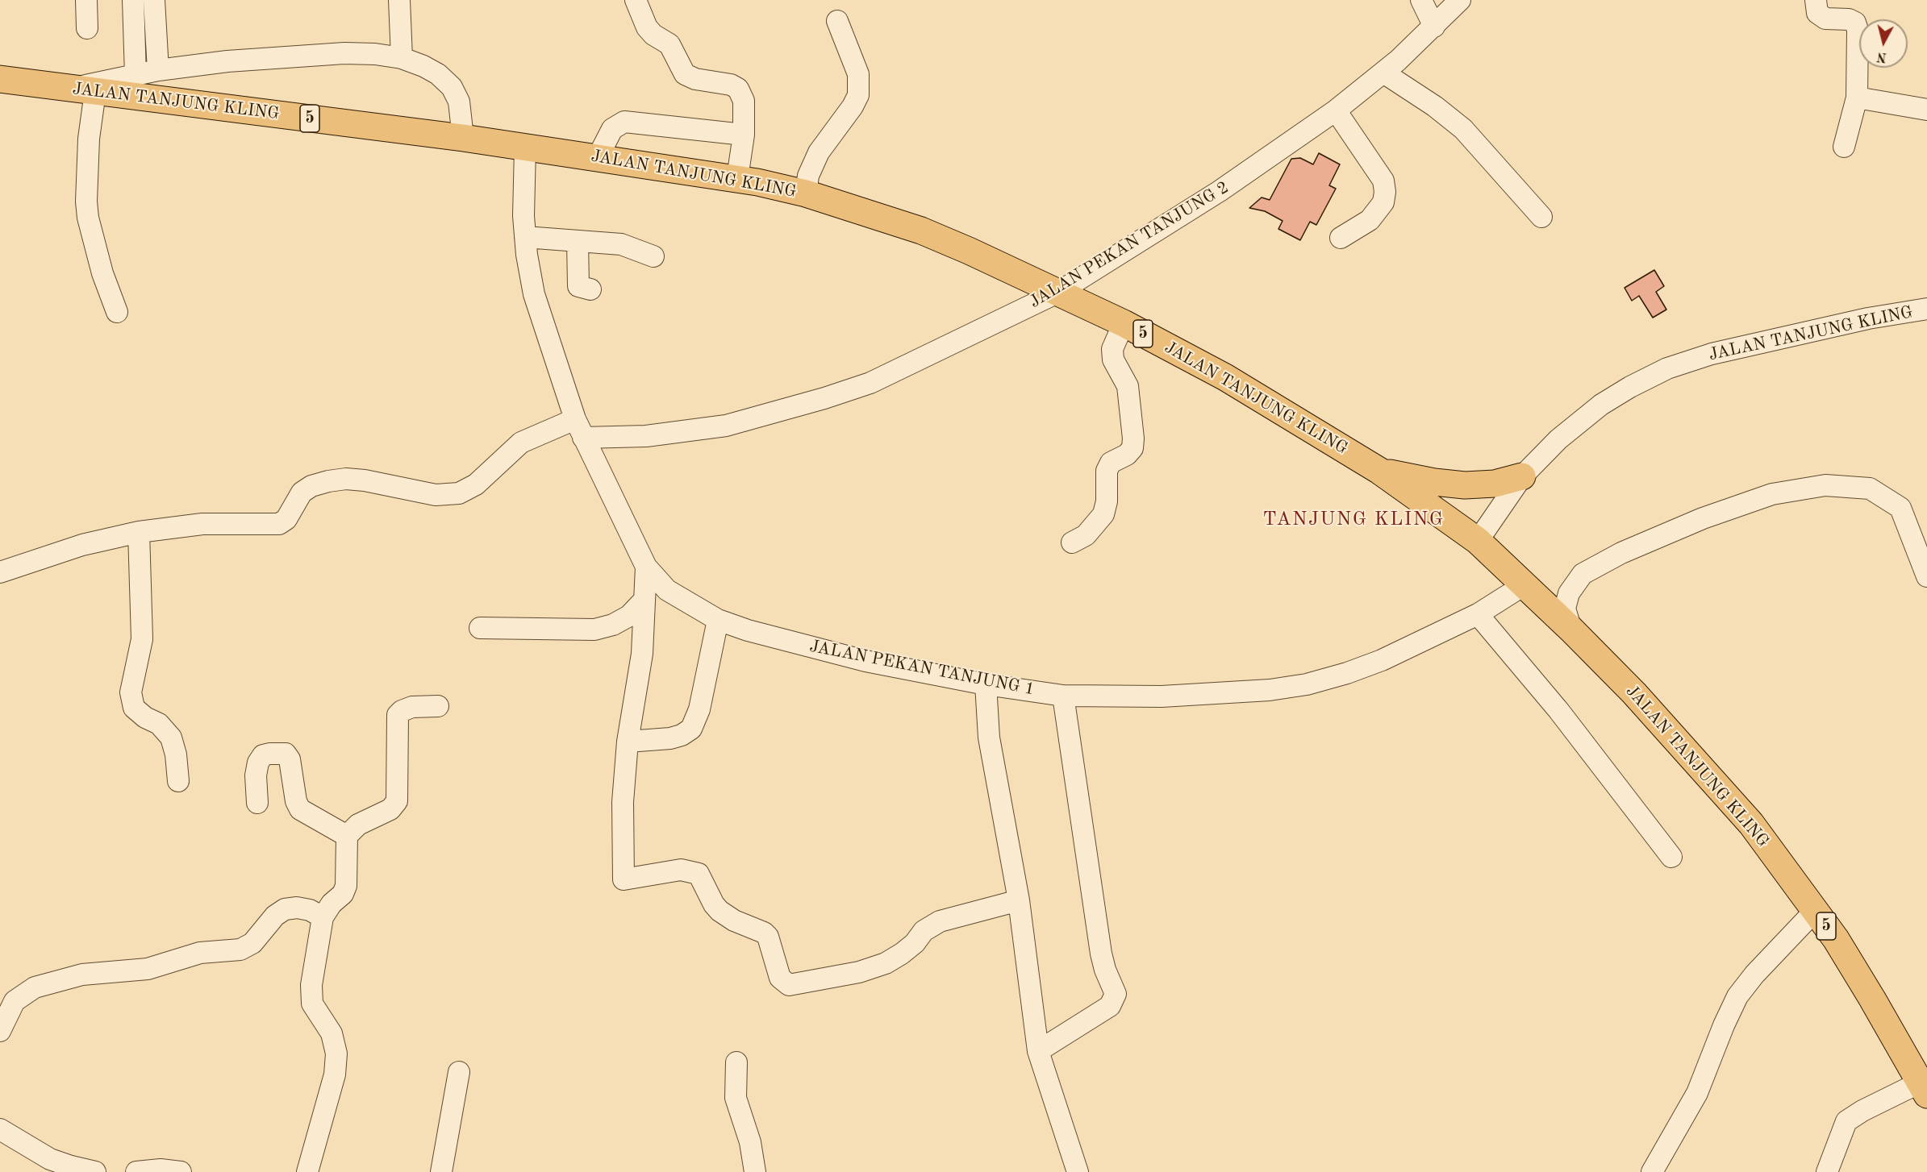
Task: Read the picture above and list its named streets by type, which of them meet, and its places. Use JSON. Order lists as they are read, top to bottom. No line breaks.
{"streets":{"highway":["JALAN TANJUNG KLING","5"],"street":["JALAN PEKAN TANJUNG 2","JALAN PEKAN TANJUNG 1"]},"crossings":[["JALAN TANJUNG KLING","JALAN PEKAN TANJUNG 2"],["JALAN TANJUNG KLING","JALAN PEKAN TANJUNG 1"],["JALAN PEKAN TANJUNG 2","JALAN PEKAN TANJUNG 1"]],"districts":["TANJUNG KLING"],"north":"bottom"}
